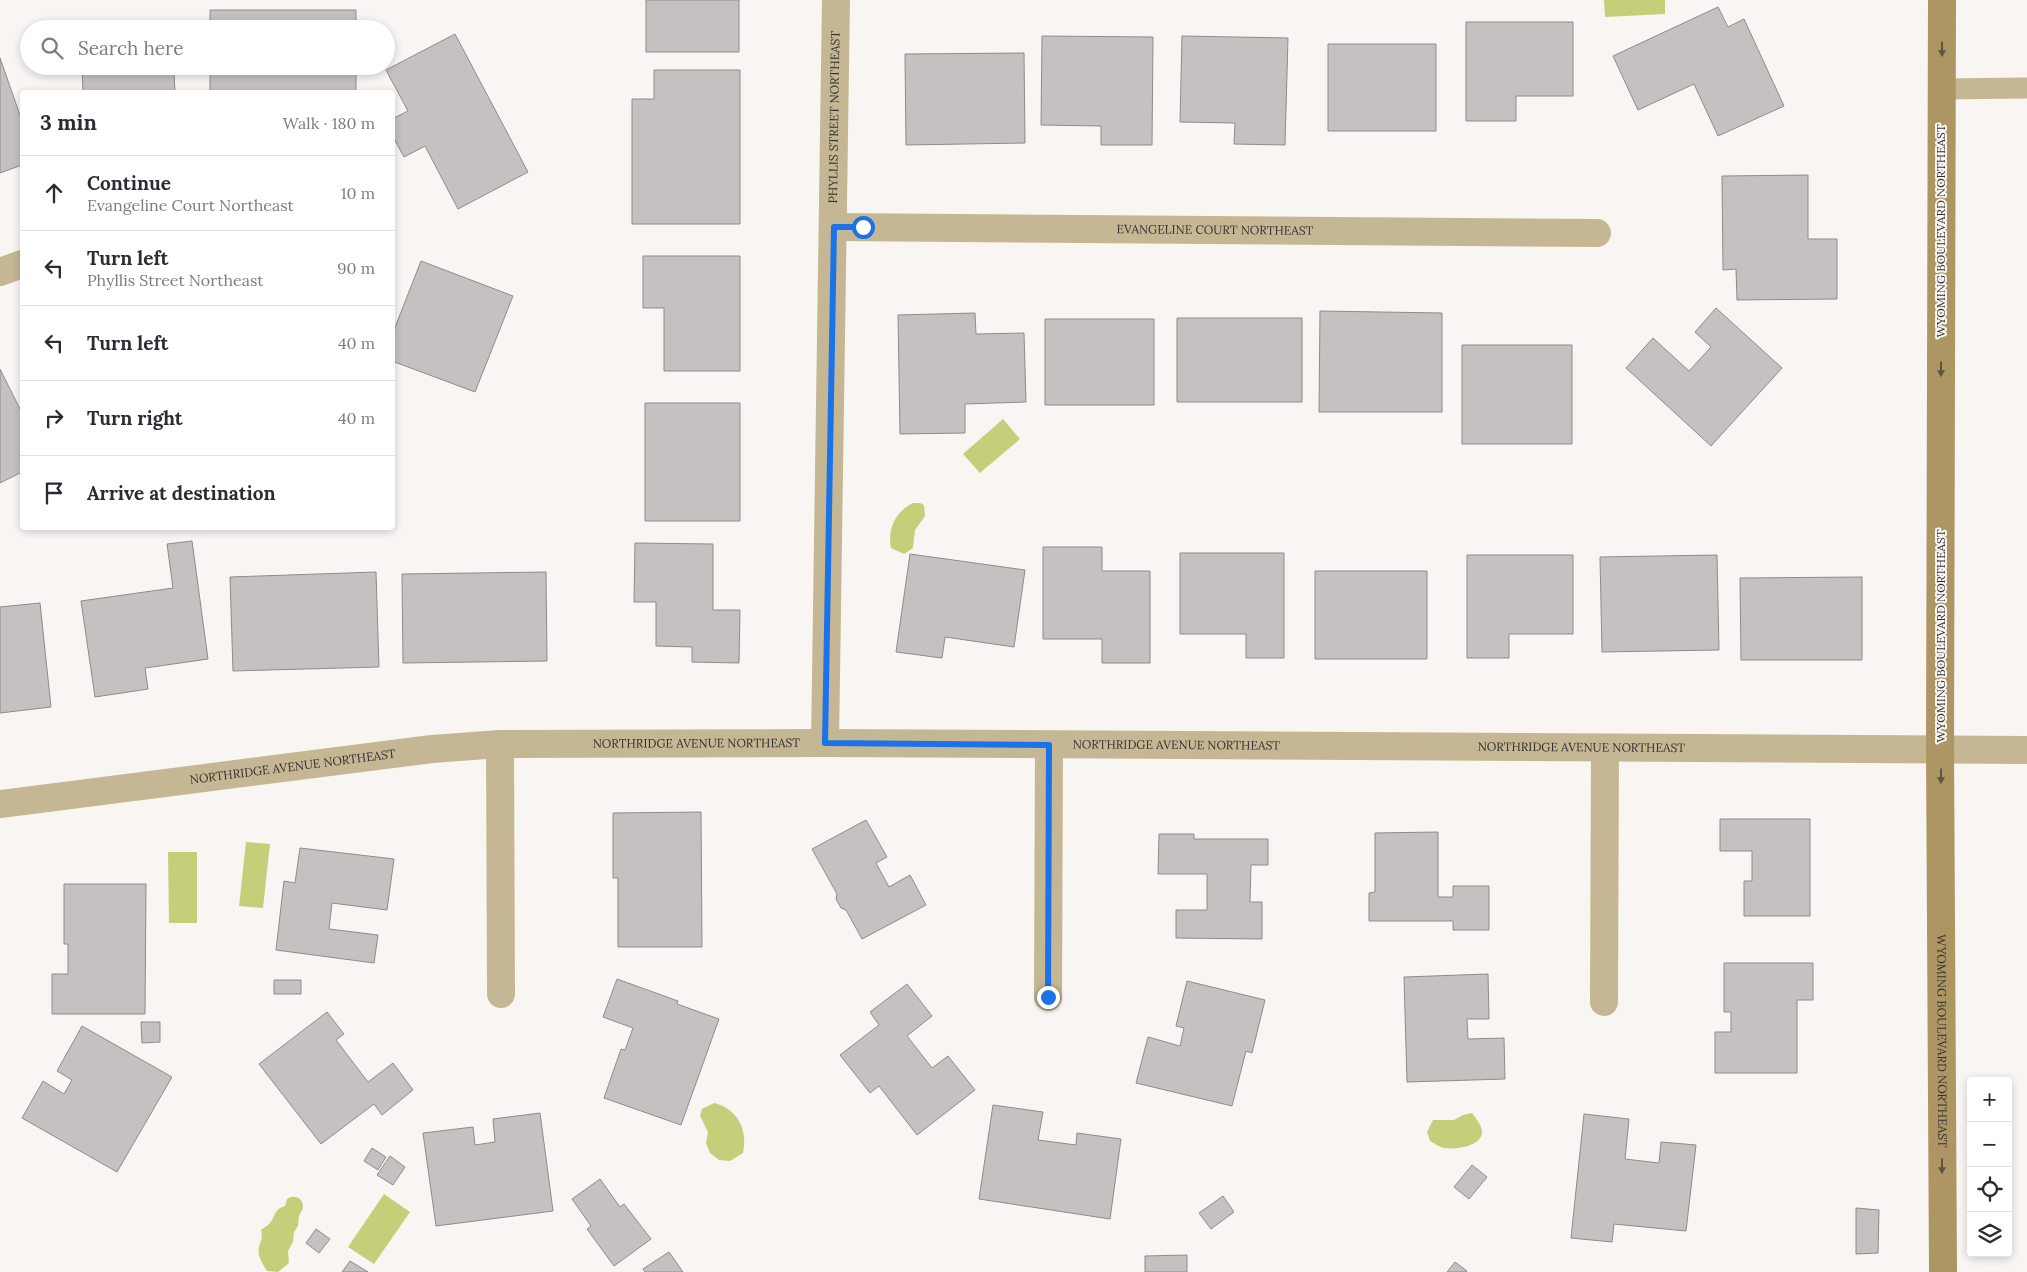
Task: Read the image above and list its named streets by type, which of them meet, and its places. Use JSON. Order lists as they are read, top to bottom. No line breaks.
{"streets":{"main road":["WYOMING BOULEVARD NORTHEAST"],"street":["PHYLLIS STREET NORTHEAST","EVANGELINE COURT NORTHEAST","NORTHRIDGE AVENUE NORTHEAST"]},"crossings":[["PHYLLIS STREET NORTHEAST","EVANGELINE COURT NORTHEAST"],["PHYLLIS STREET NORTHEAST","NORTHRIDGE AVENUE NORTHEAST"],["WYOMING BOULEVARD NORTHEAST","NORTHRIDGE AVENUE NORTHEAST"]],"one_way":["WYOMING BOULEVARD NORTHEAST"],"page":{"search":"Search here","heading":["3 min","Walk · 180 m"],"list":[["Continue","Evangeline Court Northeast","10 m"],["Turn left","Phyllis Street Northeast","90 m"],["Turn left","40 m"],["Turn right","40 m"],"Arrive at destination"],"map_buttons":["+","−"]}}
